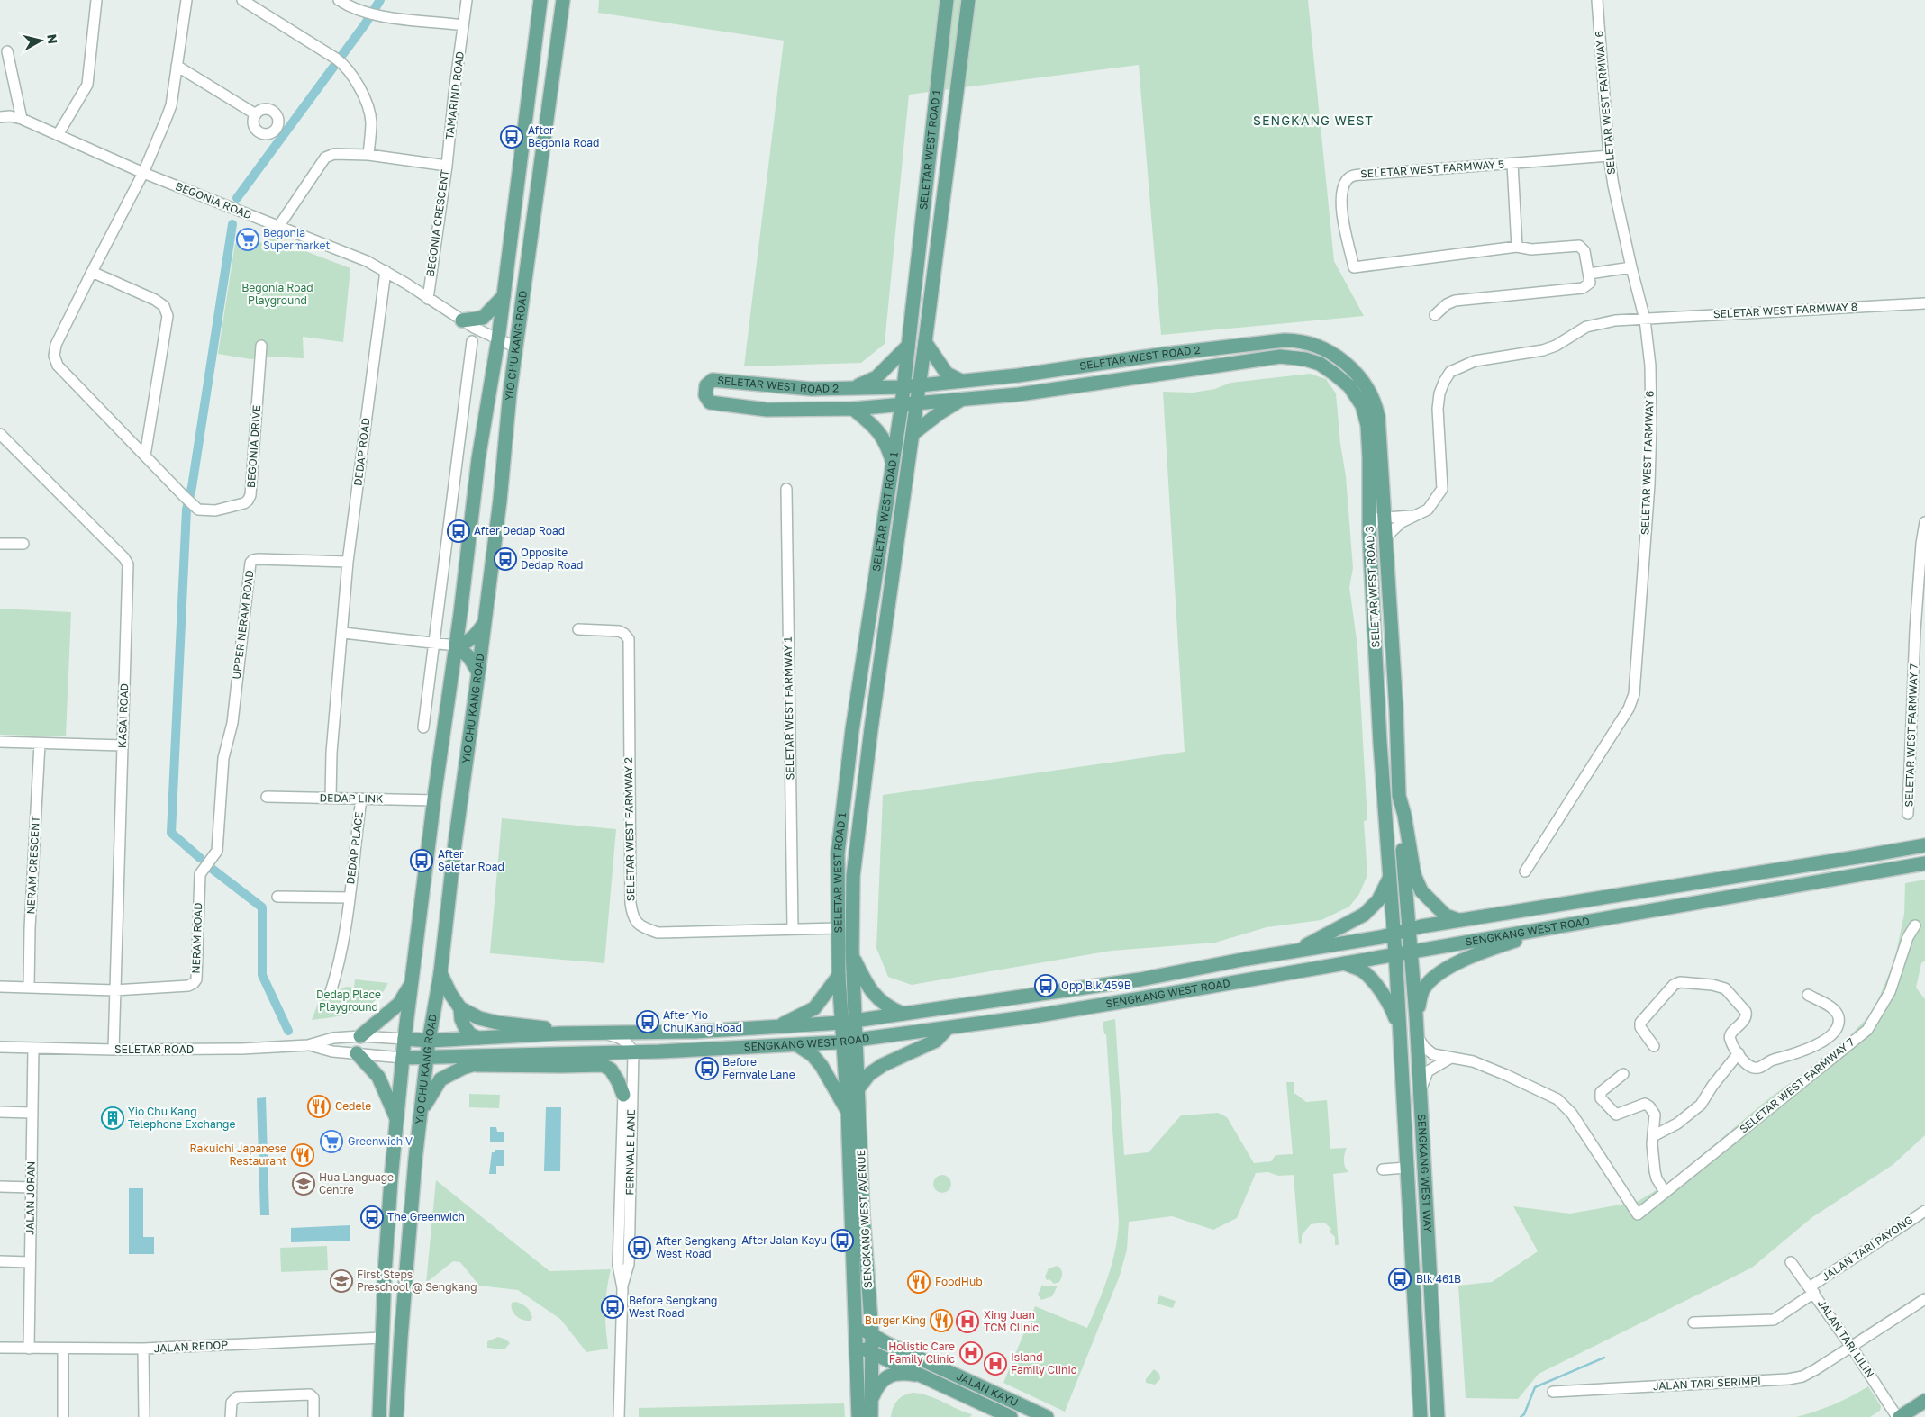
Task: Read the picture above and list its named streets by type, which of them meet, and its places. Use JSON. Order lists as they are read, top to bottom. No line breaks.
{"streets":{"main road":["SELETAR WEST ROAD 1","YIO CHU KANG ROAD","SELETAR WEST ROAD 2","SELETAR WEST ROAD 3","SENGKANG WEST ROAD","SENGKANG WEST WAY","SENGKANG WEST AVENUE","JALAN KAYU"],"street":["TAMARIND ROAD","SELETAR WEST FARMWAY 6","SELETAR WEST FARMWAY 5","BEGONIA ROAD","BEGONIA CRESCENT","SELETAR WEST FARMWAY 8","BEGONIA DRIVE","DEDAP ROAD","UPPER NERAM ROAD","SELETAR WEST FARMWAY 1","KASAI ROAD","SELETAR WEST FARMWAY 7","DEDAP LINK","SELETAR WEST FARMWAY 2","DEDAP PLACE","NERAM CRESCENT","NERAM ROAD","SELETAR ROAD","FERNVALE LANE","JALAN JORAN","JALAN TARI PAYONG","JALAN TARI LILIN","JALAN REDOP","JALAN TARI SERIMPI"]},"crossings":[["TAMARIND ROAD","BEGONIA CRESCENT"],["SELETAR WEST FARMWAY 6","SELETAR WEST FARMWAY 5"],["SELETAR WEST FARMWAY 6","SELETAR WEST FARMWAY 8"],["SELETAR WEST ROAD 1","SELETAR WEST ROAD 2"],["SELETAR WEST ROAD 1","SELETAR WEST FARMWAY 2"],["SELETAR WEST ROAD 1","SENGKANG WEST ROAD"],["SELETAR WEST ROAD 1","SENGKANG WEST AVENUE"],["BEGONIA ROAD","BEGONIA CRESCENT"],["BEGONIA ROAD","YIO CHU KANG ROAD"],["BEGONIA ROAD","BEGONIA DRIVE"],["BEGONIA ROAD","DEDAP ROAD"],["SELETAR WEST FARMWAY 8","SELETAR WEST ROAD 3"],["YIO CHU KANG ROAD","DEDAP LINK"],["YIO CHU KANG ROAD","SENGKANG WEST ROAD"],["YIO CHU KANG ROAD","SELETAR ROAD"],["YIO CHU KANG ROAD","JALAN REDOP"],["SELETAR WEST ROAD 2","SELETAR WEST ROAD 3"],["DEDAP ROAD","UPPER NERAM ROAD"],["DEDAP ROAD","DEDAP LINK"],["SELETAR WEST ROAD 3","SENGKANG WEST ROAD"],["SELETAR WEST ROAD 3","SENGKANG WEST WAY"],["UPPER NERAM ROAD","NERAM ROAD"],["SELETAR WEST FARMWAY 1","SELETAR WEST FARMWAY 2"],["KASAI ROAD","NERAM ROAD"],["KASAI ROAD","SELETAR ROAD"],["DEDAP LINK","DEDAP PLACE"],["NERAM CRESCENT","NERAM ROAD"],["SENGKANG WEST ROAD","SELETAR ROAD"],["SENGKANG WEST ROAD","FERNVALE LANE"],["SENGKANG WEST ROAD","SENGKANG WEST WAY"],["SENGKANG WEST ROAD","SENGKANG WEST AVENUE"],["SELETAR ROAD","JALAN JORAN"],["JALAN JORAN","JALAN REDOP"],["SENGKANG WEST AVENUE","JALAN KAYU"],["JALAN TARI PAYONG","JALAN TARI LILIN"],["JALAN TARI LILIN","JALAN TARI SERIMPI"]],"districts":["SENGKANG WEST"],"parks":["Begonia Road Playground","Dedap Place Playground"],"places":{"bus stop":["After Begonia Road","After Dedap Road","Opposite Dedap Road","After Seletar Road","Opp Blk 459B","After Yio Chu Kang Road","Before Fernvale Lane","The Greenwich","After Jalan Kayu","After Sengkang West Road","Blk 461B","Before Sengkang West Road"],"supermarket":["Begonia Supermarket","Greenwich V"],"restaurant":["Cedele","Rakuichi Japanese Restaurant","FoodHub","Burger King"],"building":["Yio Chu Kang Telephone Exchange"],"school or university":["Hua Language Centre","First Steps Preschool @ Sengkang"],"hospital":["Xing Juan TCM Clinic","Holistic Care Family Clinic","Island Family Clinic"]},"north":"right"}
